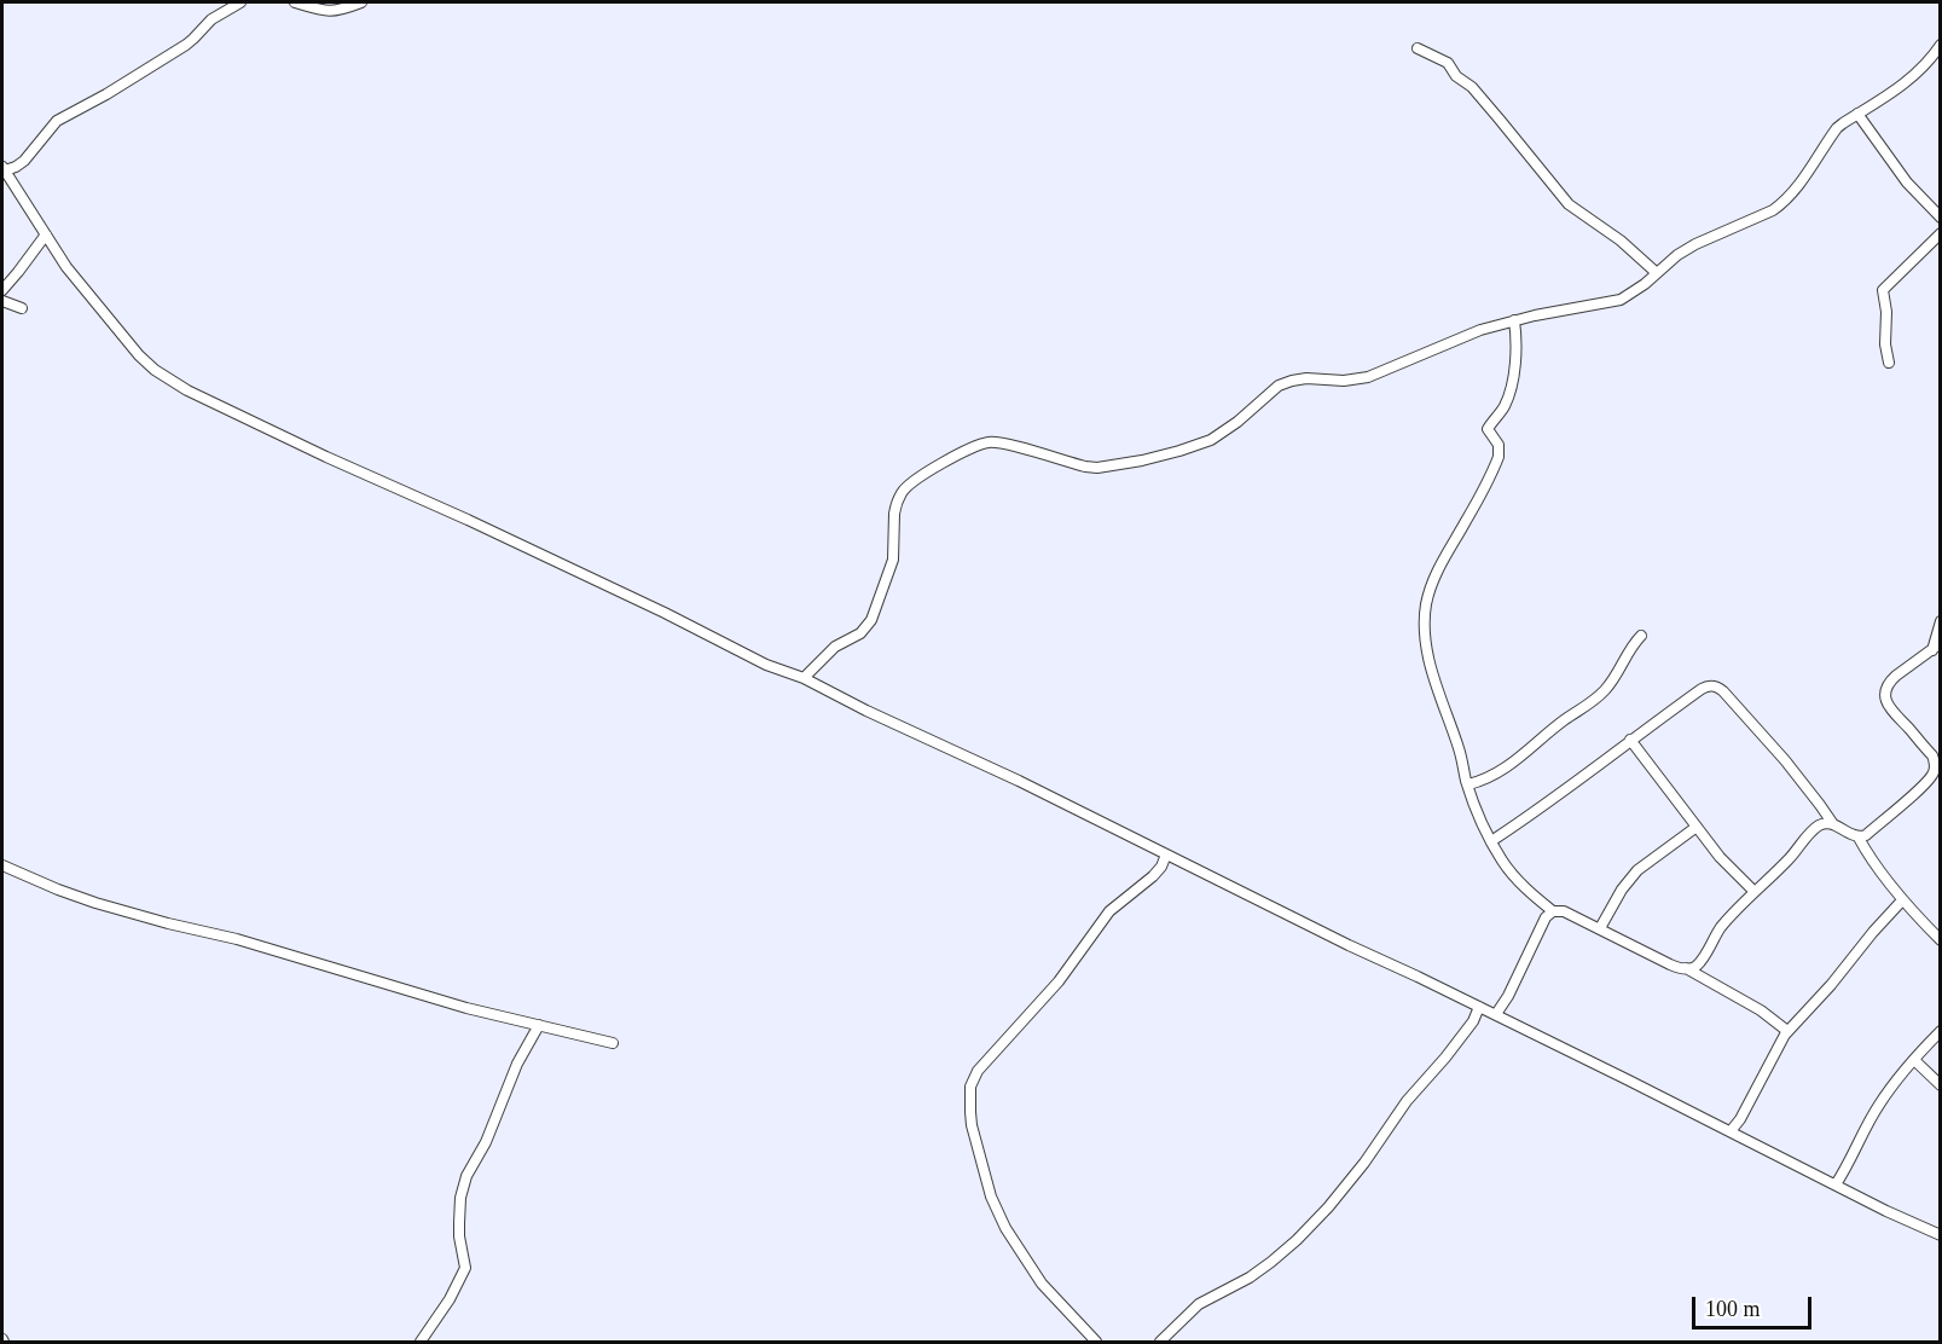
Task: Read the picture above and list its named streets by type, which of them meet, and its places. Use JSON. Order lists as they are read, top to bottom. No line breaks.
{"scale_bar":"100 m"}
